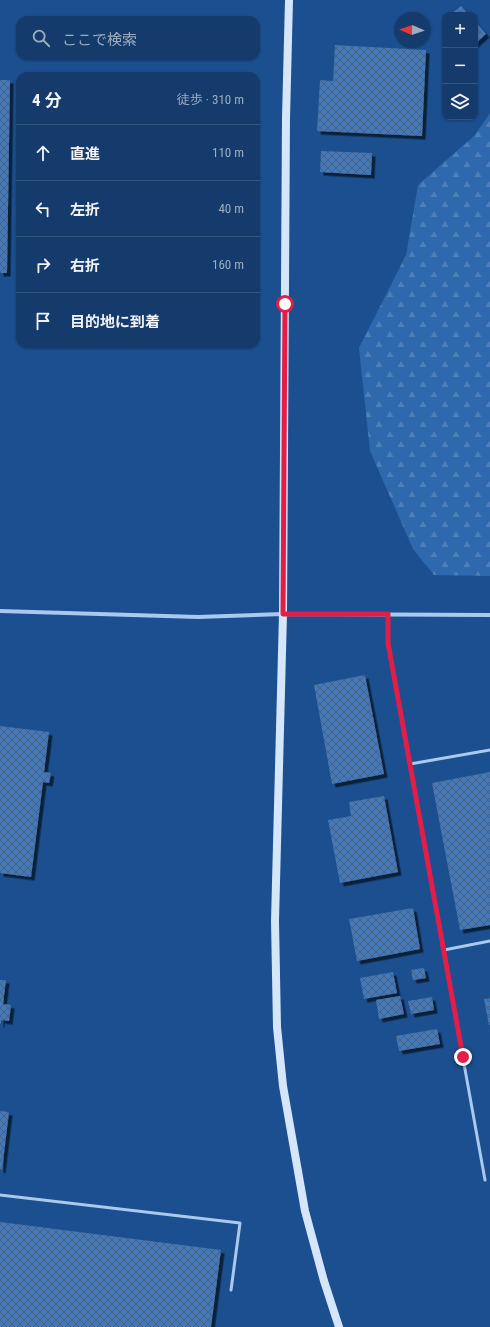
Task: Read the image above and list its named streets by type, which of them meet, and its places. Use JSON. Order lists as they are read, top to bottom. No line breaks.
{"north":"left","page":{"map_buttons":["+","−"],"search":"ここで検索","heading":["4 分","徒歩 · 310 m"],"list":[["直進","110 m"],["左折","40 m"],["右折","160 m"],"目的地に到着"]}}
